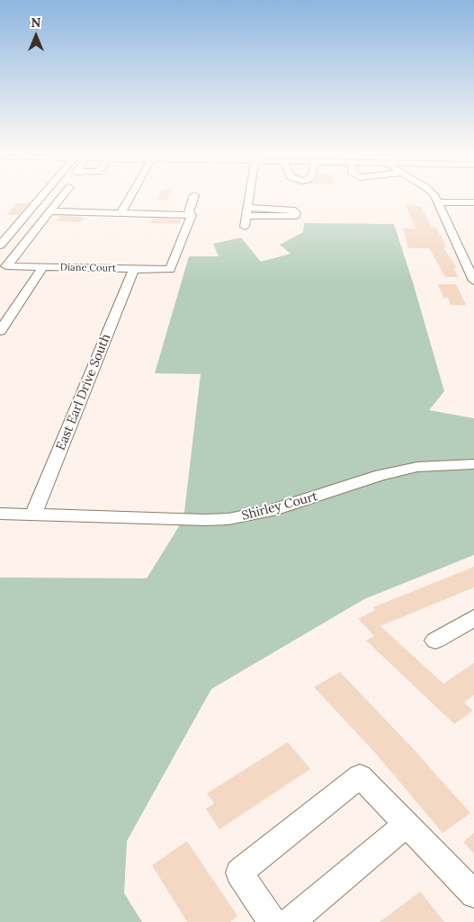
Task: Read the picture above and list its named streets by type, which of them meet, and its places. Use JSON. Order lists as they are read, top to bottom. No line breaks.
{"streets":{"street":["Diane Court","East Earl Drive South","Shirley Court"]},"crossings":[["Diane Court","East Earl Drive South"],["East Earl Drive South","Shirley Court"]],"north":"top"}
